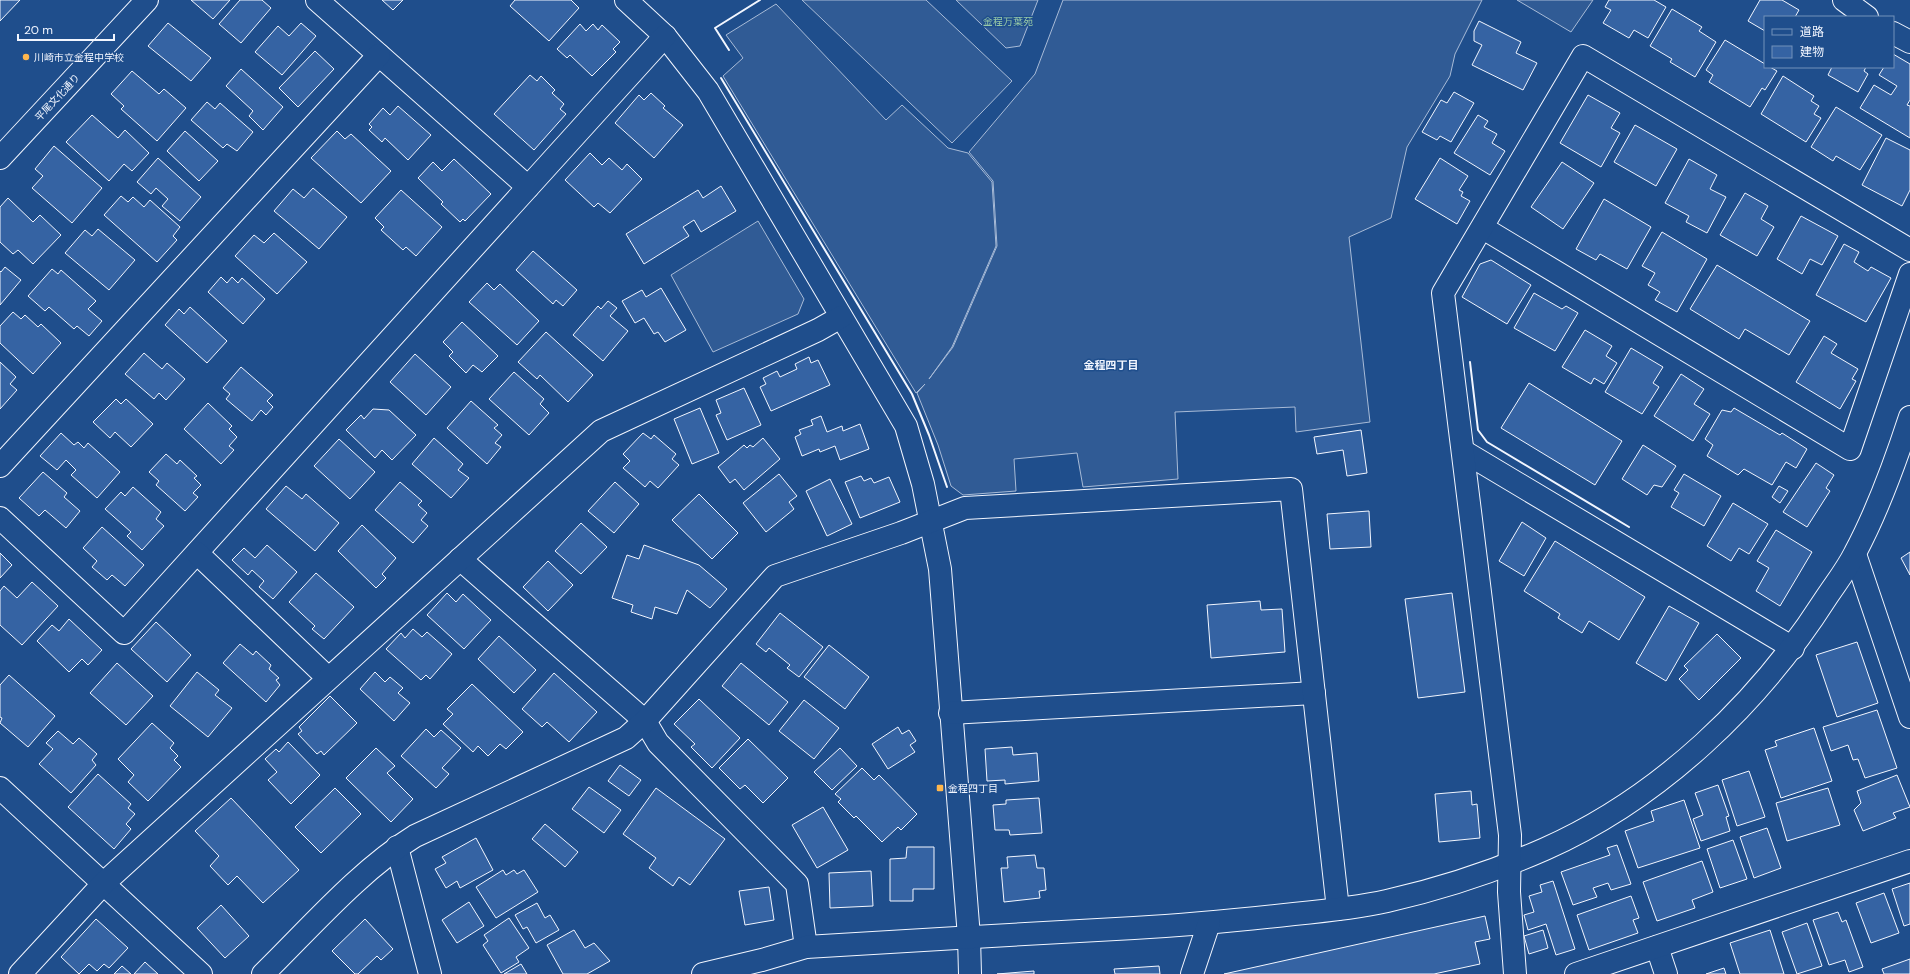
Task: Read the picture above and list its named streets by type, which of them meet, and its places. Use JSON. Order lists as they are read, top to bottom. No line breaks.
{"streets":{"street":["平尾文化通り"]},"districts":["金程四丁目"],"parks":["金程万葉苑"],"places":{"other":["川崎市立金程中学校"],"transit":["金程四丁目"]},"legend":["道路","建物"],"scale_bar":"20 m"}
